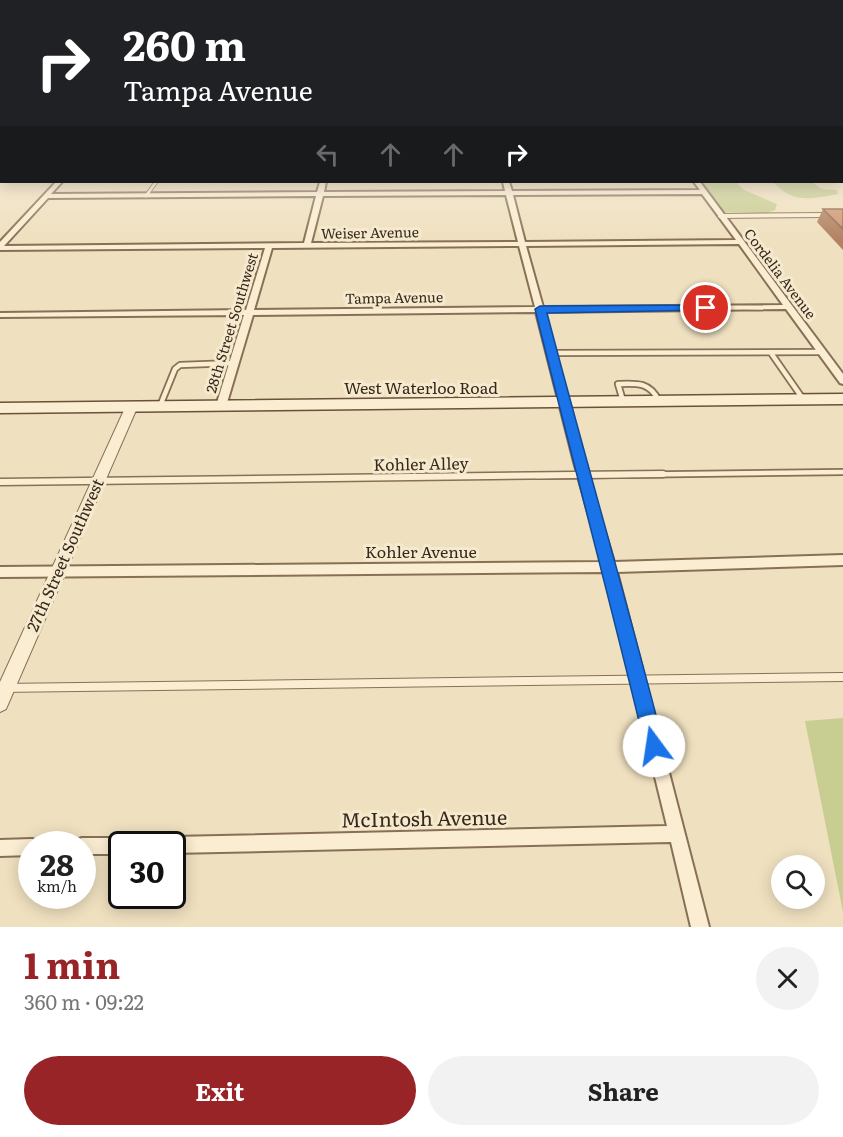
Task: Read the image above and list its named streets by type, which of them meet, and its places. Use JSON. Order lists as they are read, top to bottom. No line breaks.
{"streets":{"main road":["West Waterloo Road"],"street":["Weiser Avenue","Cordelia Avenue","Tampa Avenue","28th Street Southwest","Kohler Avenue","27th Street Southwest","McIntosh Avenue"],"lane":["Kohler Alley"]},"crossings":[["Weiser Avenue","Cordelia Avenue"],["Weiser Avenue","28th Street Southwest"],["Cordelia Avenue","Tampa Avenue"],["Tampa Avenue","28th Street Southwest"],["28th Street Southwest","West Waterloo Road"],["West Waterloo Road","27th Street Southwest"],["Kohler Alley","27th Street Southwest"],["Kohler Avenue","27th Street Southwest"]],"page":{"turn":["260 m","Tampa Avenue"],"speed":"28 km/h","limit":"30","heading":["1 min","360 m · 09:22"],"buttons":["Exit","Share"]}}
